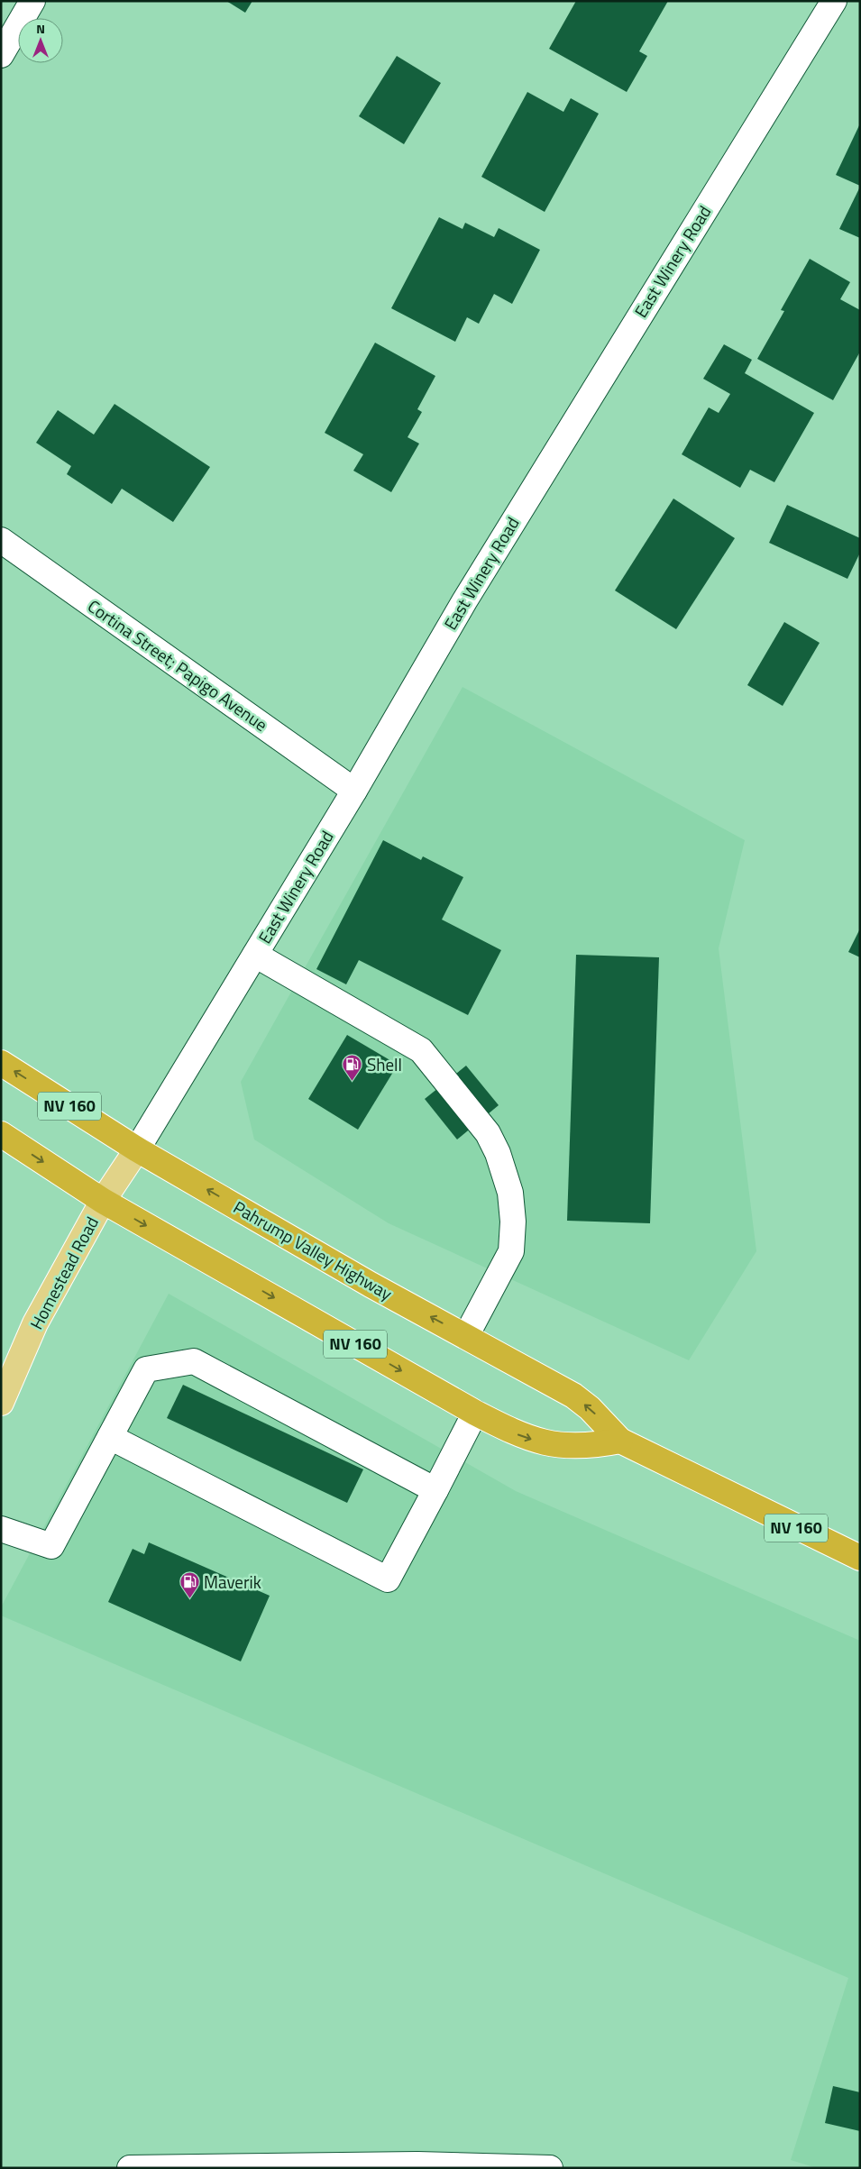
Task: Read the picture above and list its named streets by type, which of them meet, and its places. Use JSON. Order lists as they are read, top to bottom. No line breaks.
{"streets":{"highway":["NV 160","Pahrump Valley Highway"],"main road":["Homestead Road"],"street":["East Winery Road","Cortina Street; Papigo Avenue"]},"crossings":[["East Winery Road","Cortina Street; Papigo Avenue"],["East Winery Road","Pahrump Valley Highway"],["East Winery Road","Homestead Road"],["NV 160","Pahrump Valley Highway"],["NV 160","Homestead Road"],["Pahrump Valley Highway","Homestead Road"]],"places":{"fuel station":["Shell","Maverik"]},"north":"top"}
